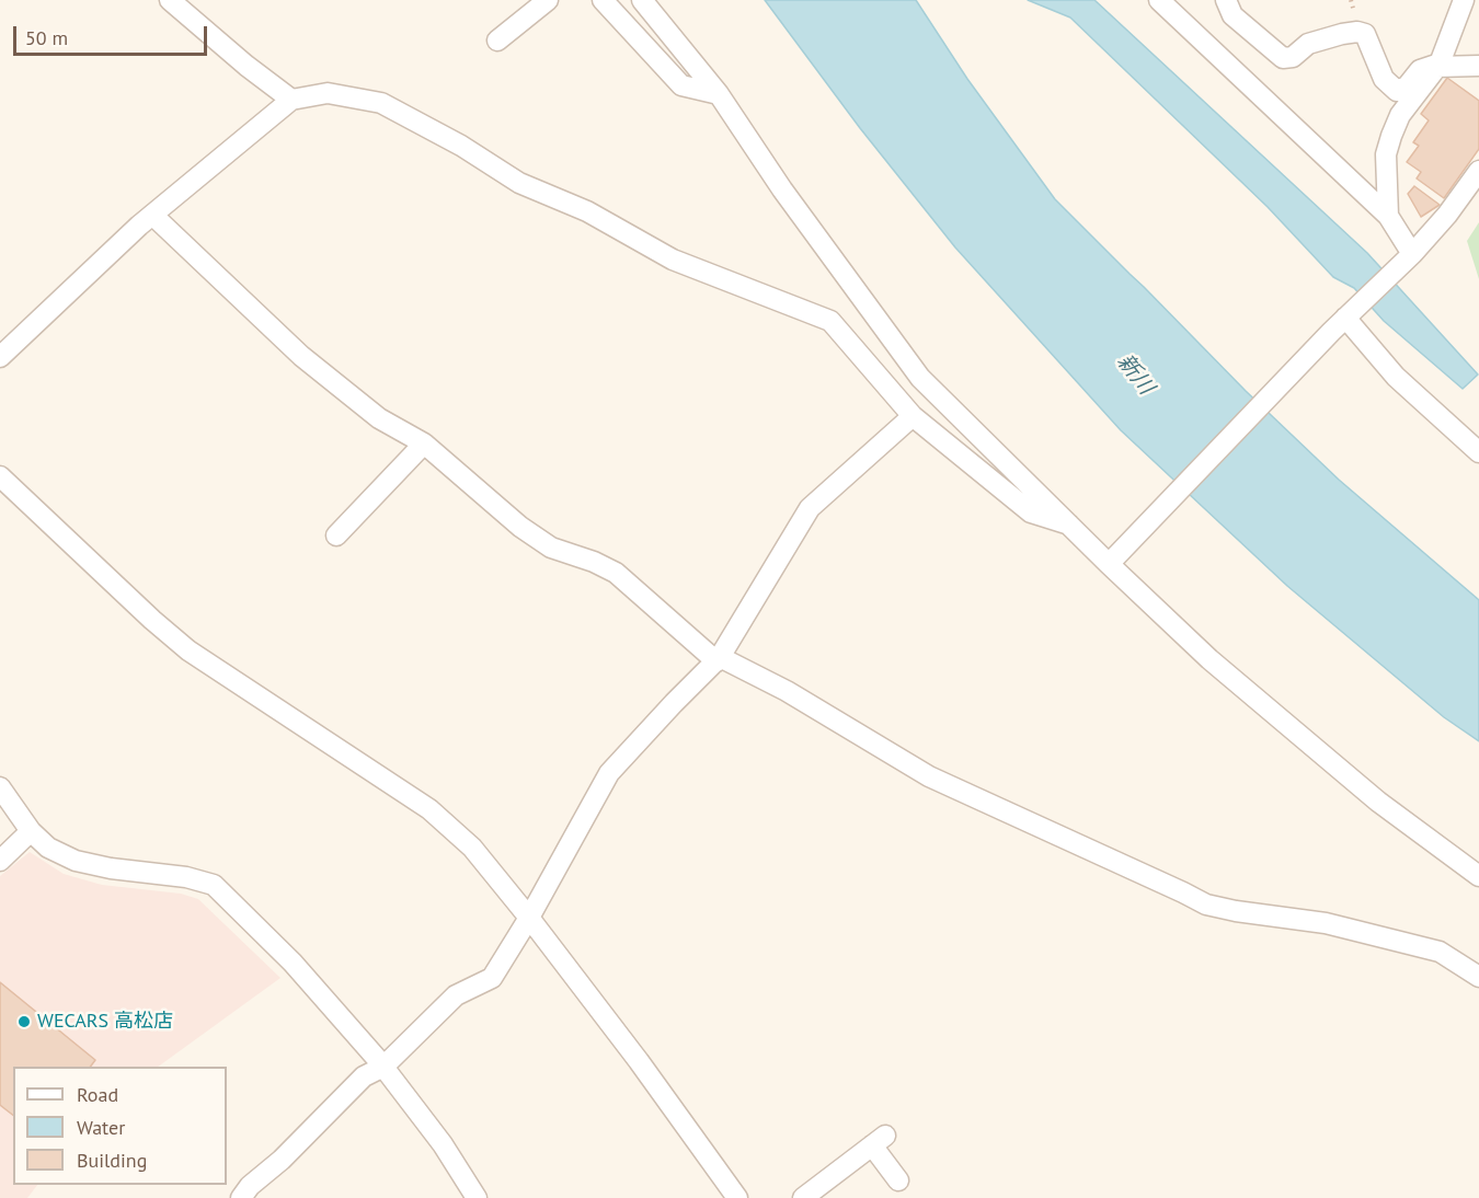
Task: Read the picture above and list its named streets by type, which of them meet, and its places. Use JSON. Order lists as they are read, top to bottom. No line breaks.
{"water":["新川"],"places":["WECARS 高松店"],"legend":["Road","Water","Building"],"scale_bar":"50 m"}
